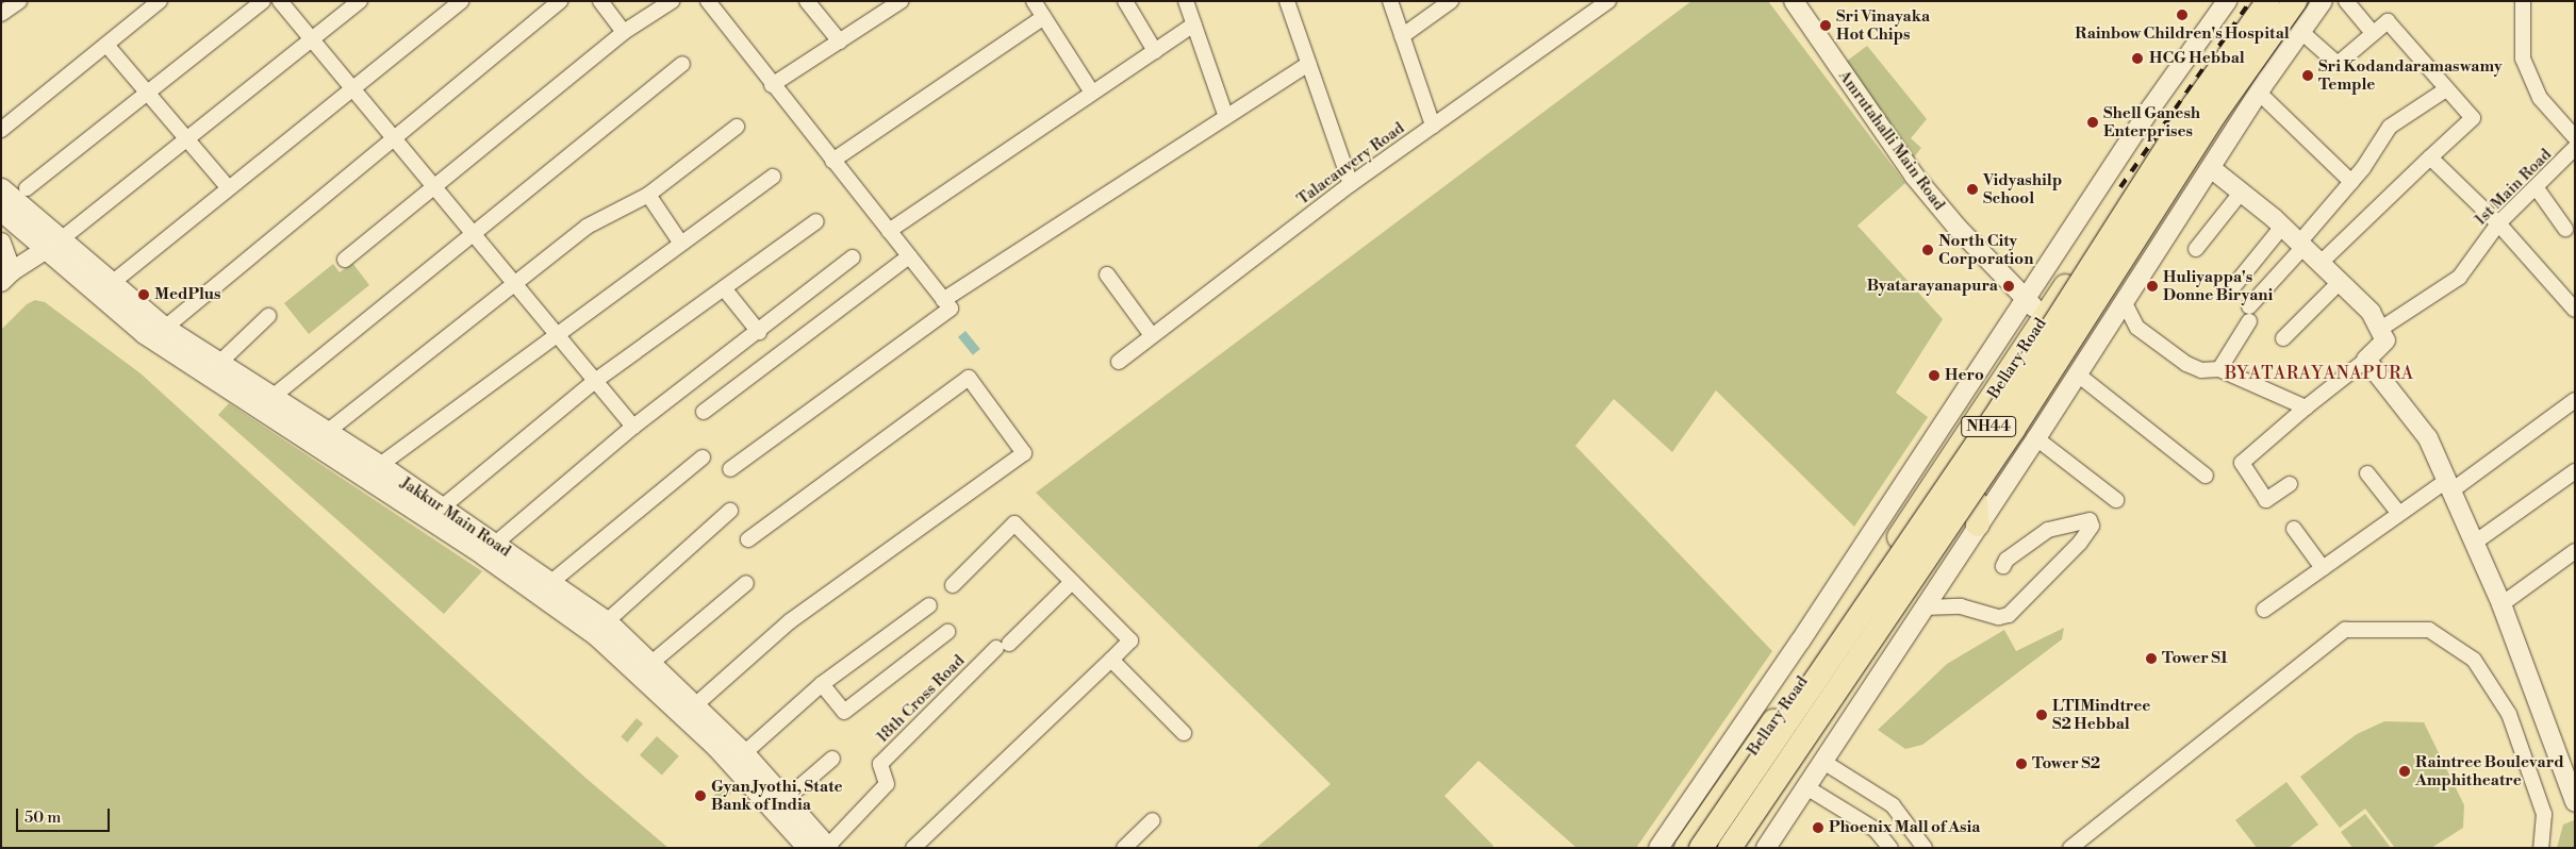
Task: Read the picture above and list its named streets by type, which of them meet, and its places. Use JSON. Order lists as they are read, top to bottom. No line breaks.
{"streets":{"highway":["Bellary Road","NH44"],"main road":["Jakkur Main Road"],"street":["Amrutahalli Main Road","Talacauvery Road","1st Main Road","18th Cross Road"]},"crossings":[["Amrutahalli Main Road","Bellary Road"],["Jakkur Main Road","18th Cross Road"]],"districts":["BYATARAYANAPURA"],"places":["Rainbow Children's Hospital","Sri Vinayaka Hot Chips","HCG Hebbal","Sri Kodandaramaswamy Temple","Shell Ganesh Enterprises","Vidyashilp School","North City Corporation","Byatarayanapura","Huliyappa's Donne Biryani","MedPlus","Hero","Tower S1","LTIMindtree S2 Hebbal","Tower S2","Raintree Boulevard Amphitheatre","Gyan Jyothi, State Bank of India","Phoenix Mall of Asia"],"scale_bar":"50 m"}
